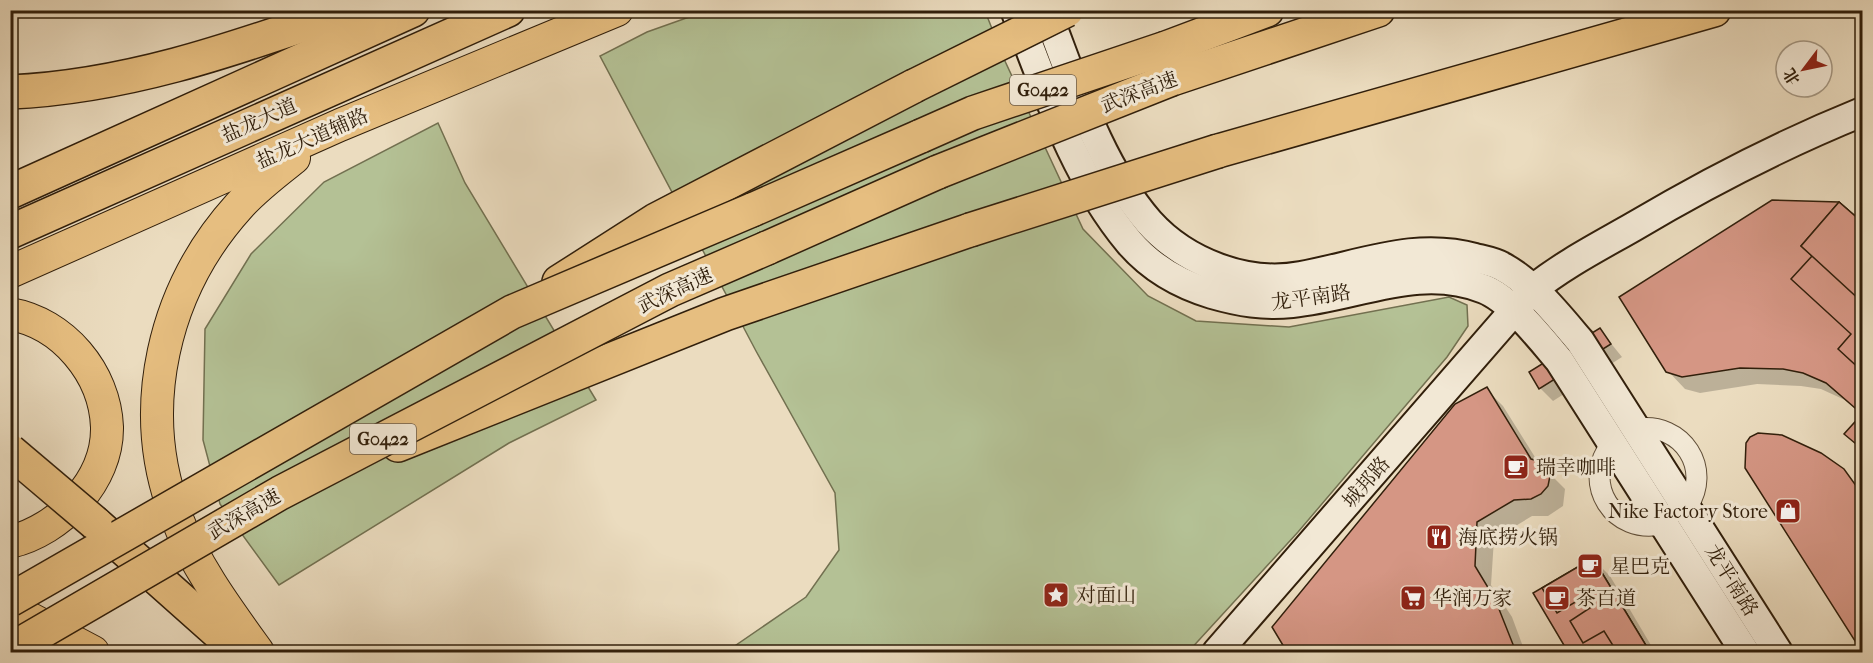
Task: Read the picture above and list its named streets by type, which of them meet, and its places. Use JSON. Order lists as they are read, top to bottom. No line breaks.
{"streets":{"highway":["G0422","武深高速","盐龙大道"],"main road":["盐龙大道辅路","龙平南路","城邦路"]},"crossings":[["龙平南路","城邦路"]],"places":{"cafe":["瑞幸咖啡","星巴克","茶百道"],"shop":["Nike Factory Store"],"restaurant":["海底捞火锅"],"place":["对面山"],"supermarket":["华润万家"]},"north":"bottom left"}
